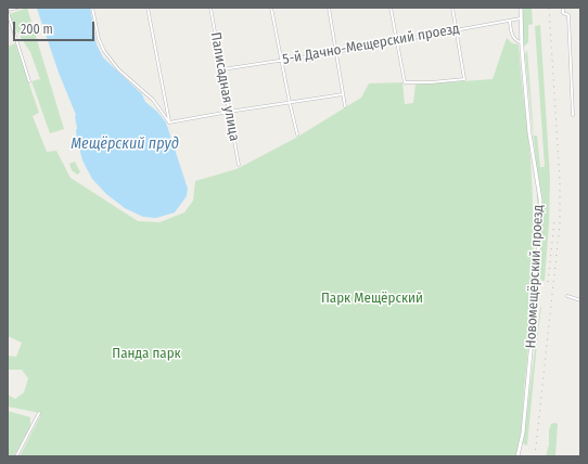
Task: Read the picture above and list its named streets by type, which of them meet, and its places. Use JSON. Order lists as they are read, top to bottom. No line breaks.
{"streets":{"street":["5-й Дачно-Мещерский проезд","Палисадная улица","Новомещёрский проезд"]},"crossings":[["5-й Дачно-Мещерский проезд","Палисадная улица"],["5-й Дачно-Мещерский проезд","Новомещёрский проезд"]],"water":["Мещёрский пруд"],"parks":["Парк Мещёрский","Панда парк"],"scale_bar":"200 m"}
